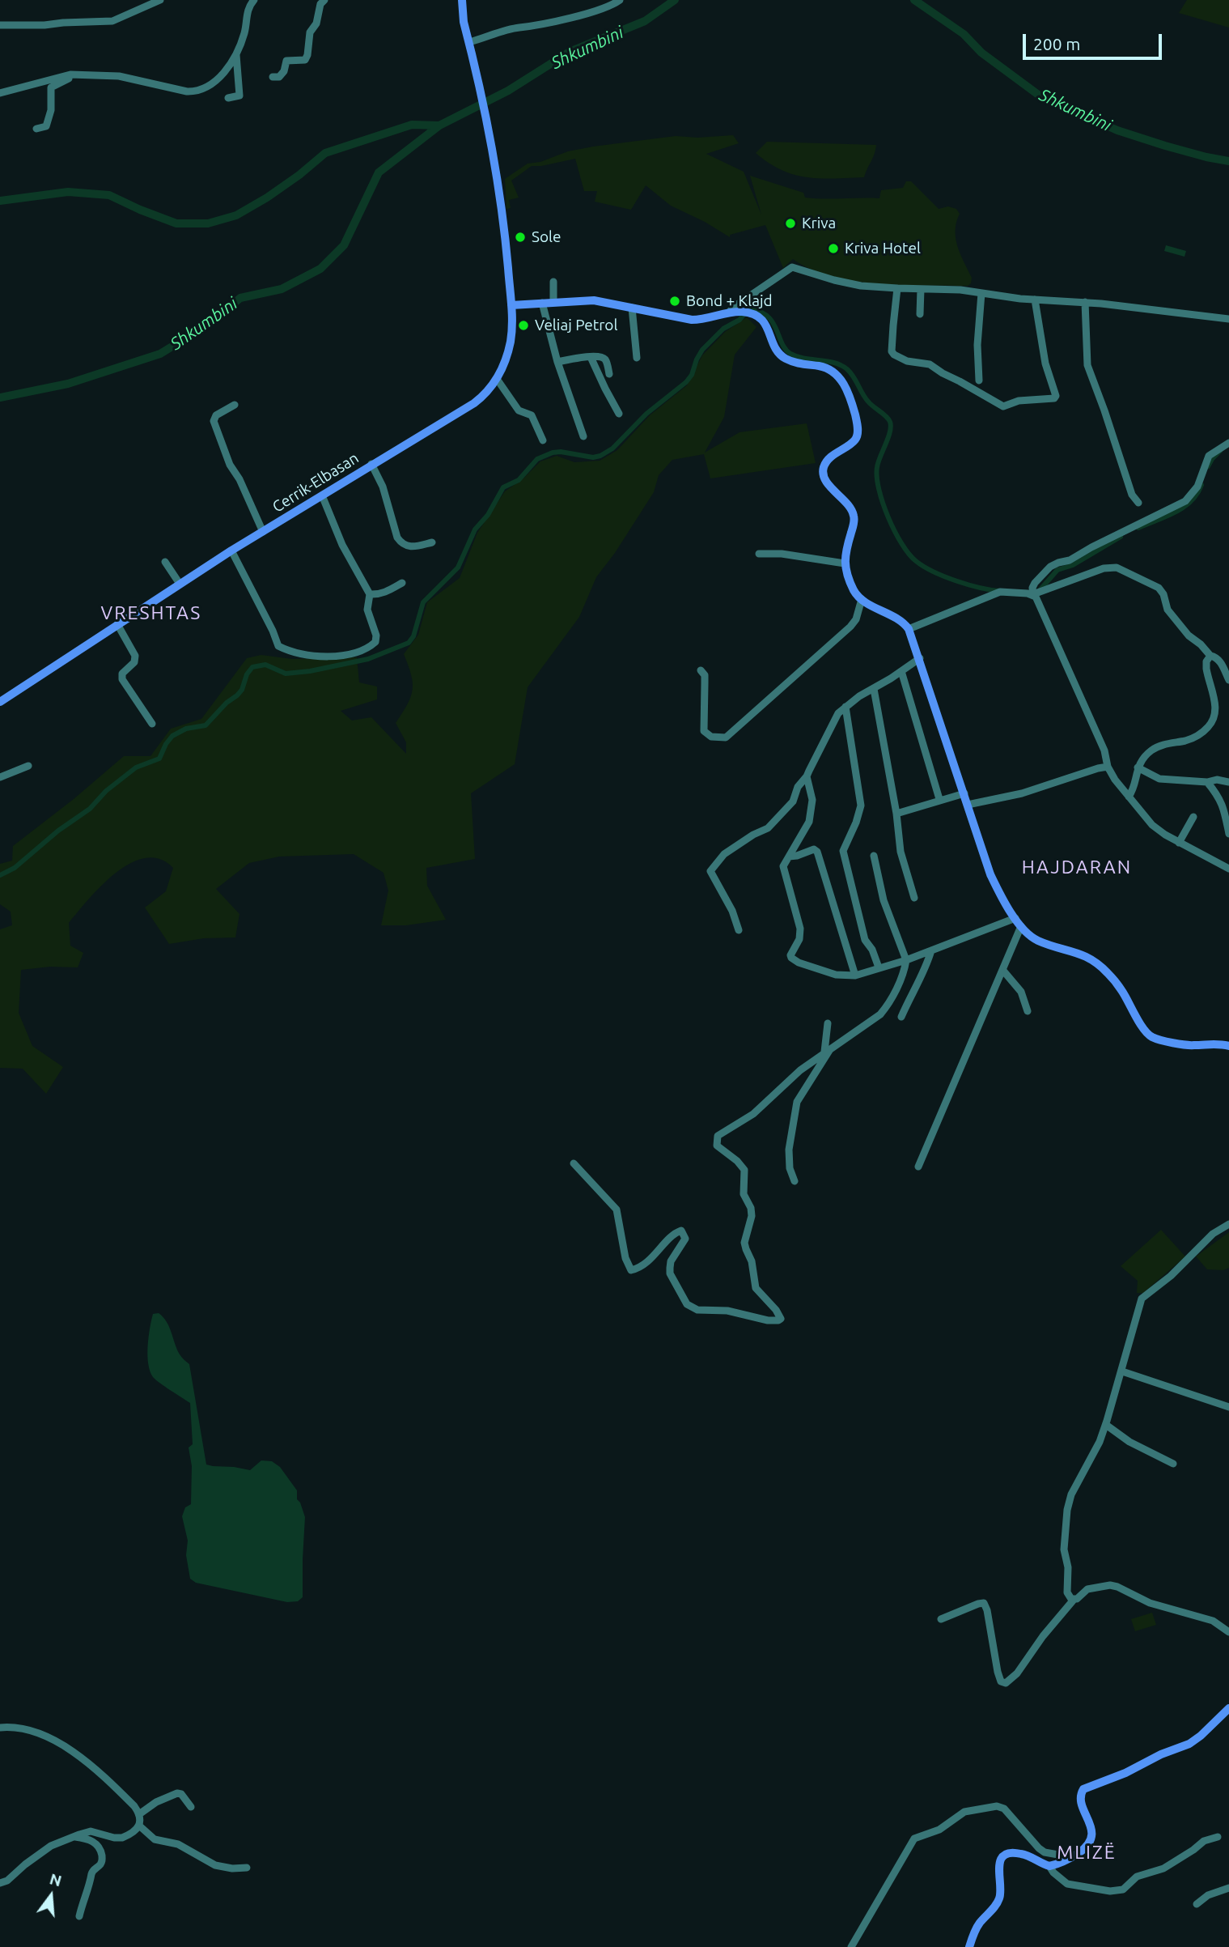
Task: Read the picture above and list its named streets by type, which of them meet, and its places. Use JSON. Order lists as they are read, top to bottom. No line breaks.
{"streets":{"main road":["Cerrik-Elbasan"]},"districts":["VRESHTAS","HAJDARAN","MLIZË"],"water":["Shkumbini"],"places":["Kriva","Sole","Kriva Hotel","Bond + Klajd","Veliaj Petrol"],"scale_bar":"200 m","north":"top"}
